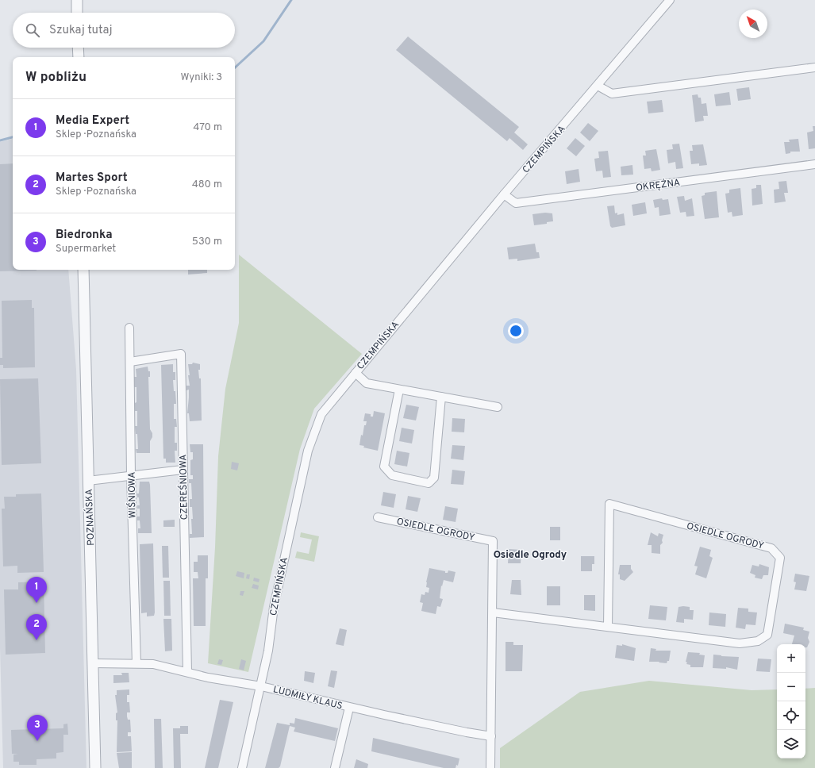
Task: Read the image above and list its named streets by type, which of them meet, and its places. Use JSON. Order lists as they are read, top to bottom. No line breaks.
{"streets":{"street":["CZEMPIŃSKA","OKRĘŻNA","CZEREŚNIOWA","WIŚNIOWA","POZNAŃSKA","OSIEDLE OGRODY","LUDMIŁY KLAUS"]},"crossings":[["CZEMPIŃSKA","OKRĘŻNA"],["CZEMPIŃSKA","LUDMIŁY KLAUS"],["CZEREŚNIOWA","WIŚNIOWA"],["CZEREŚNIOWA","LUDMIŁY KLAUS"],["WIŚNIOWA","LUDMIŁY KLAUS"],["POZNAŃSKA","LUDMIŁY KLAUS"]],"districts":["Osiedle Ogrody"],"north":"top left","page":{"search":"Szukaj tutaj","heading":["W pobliżu","Wyniki: 3"],"list":[{"mark":"1","name":"Media Expert","note":"Sklep · Poznańska","value":"470 m"},{"mark":"2","name":"Martes Sport","note":"Sklep · Poznańska","value":"480 m"},{"mark":"3","name":"Biedronka","note":"Supermarket","value":"530 m"}],"pins":["1","2","3"],"map_buttons":["+","−"]}}
